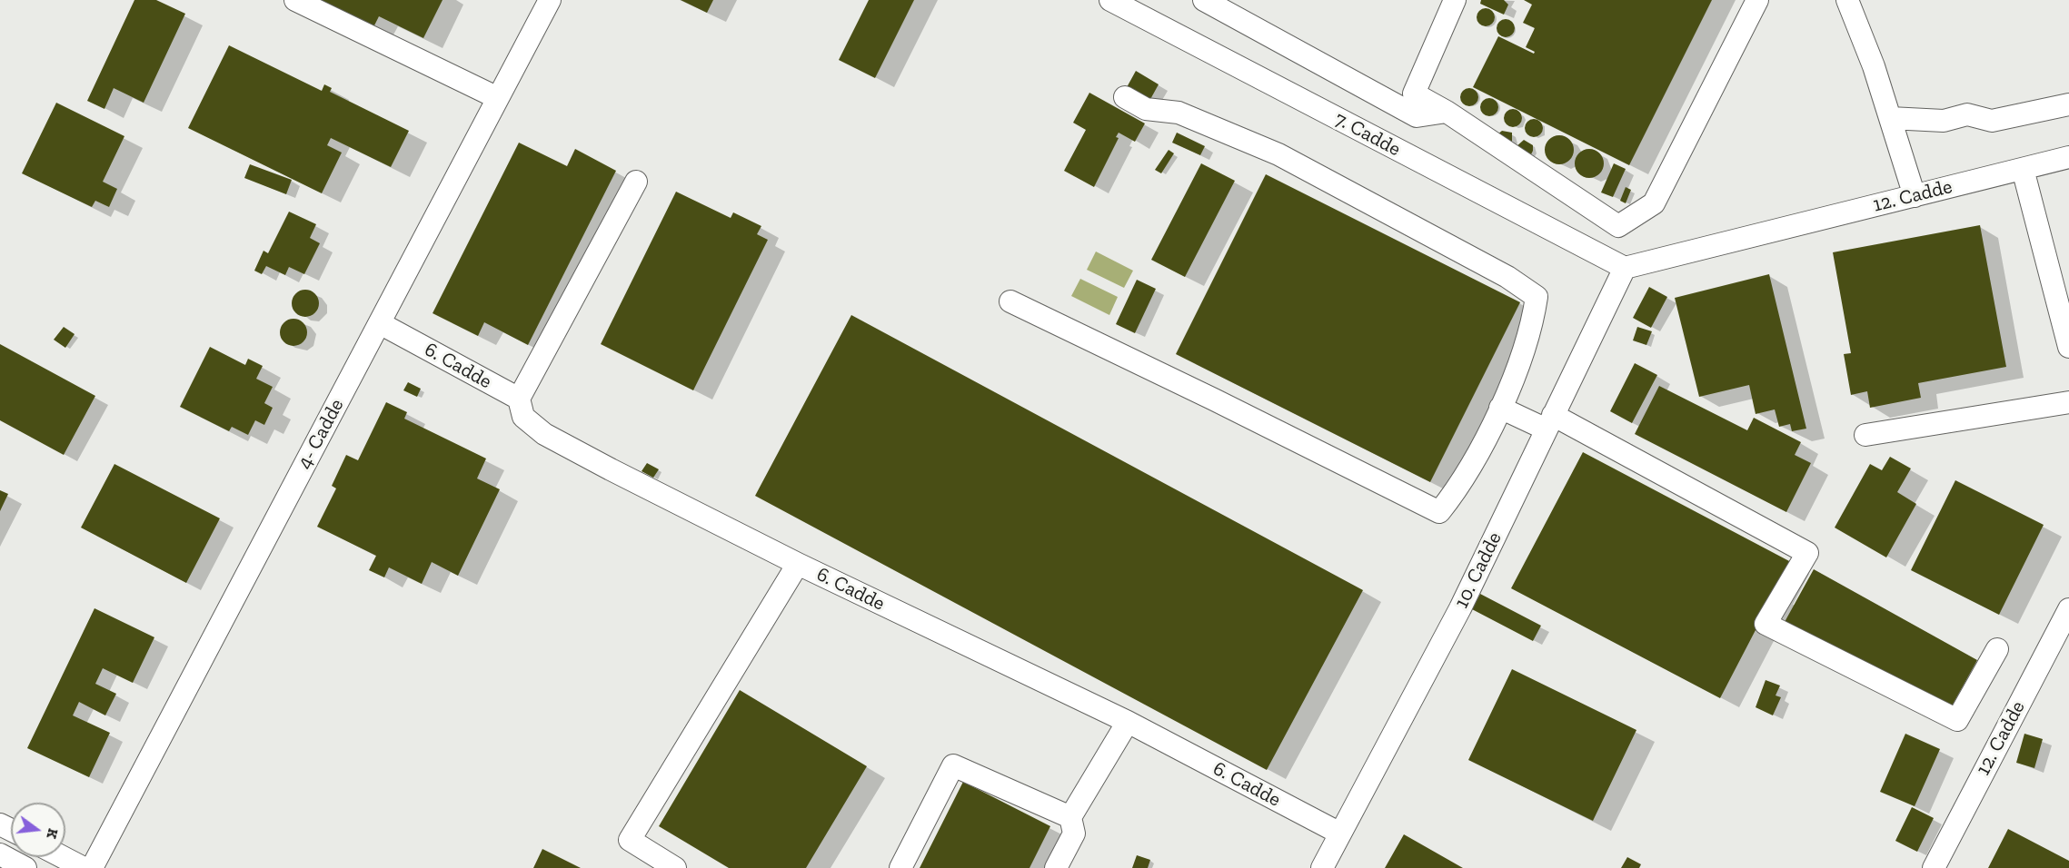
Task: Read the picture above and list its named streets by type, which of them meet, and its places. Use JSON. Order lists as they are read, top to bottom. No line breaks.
{"streets":{"street":["7. Cadde","12. Cadde","6. Cadde","4- Cadde","10. Cadde"]},"crossings":[["7. Cadde","12. Cadde"],["7. Cadde","10. Cadde"],["12. Cadde","10. Cadde"],["6. Cadde","4- Cadde"],["6. Cadde","10. Cadde"]],"north":"right"}
